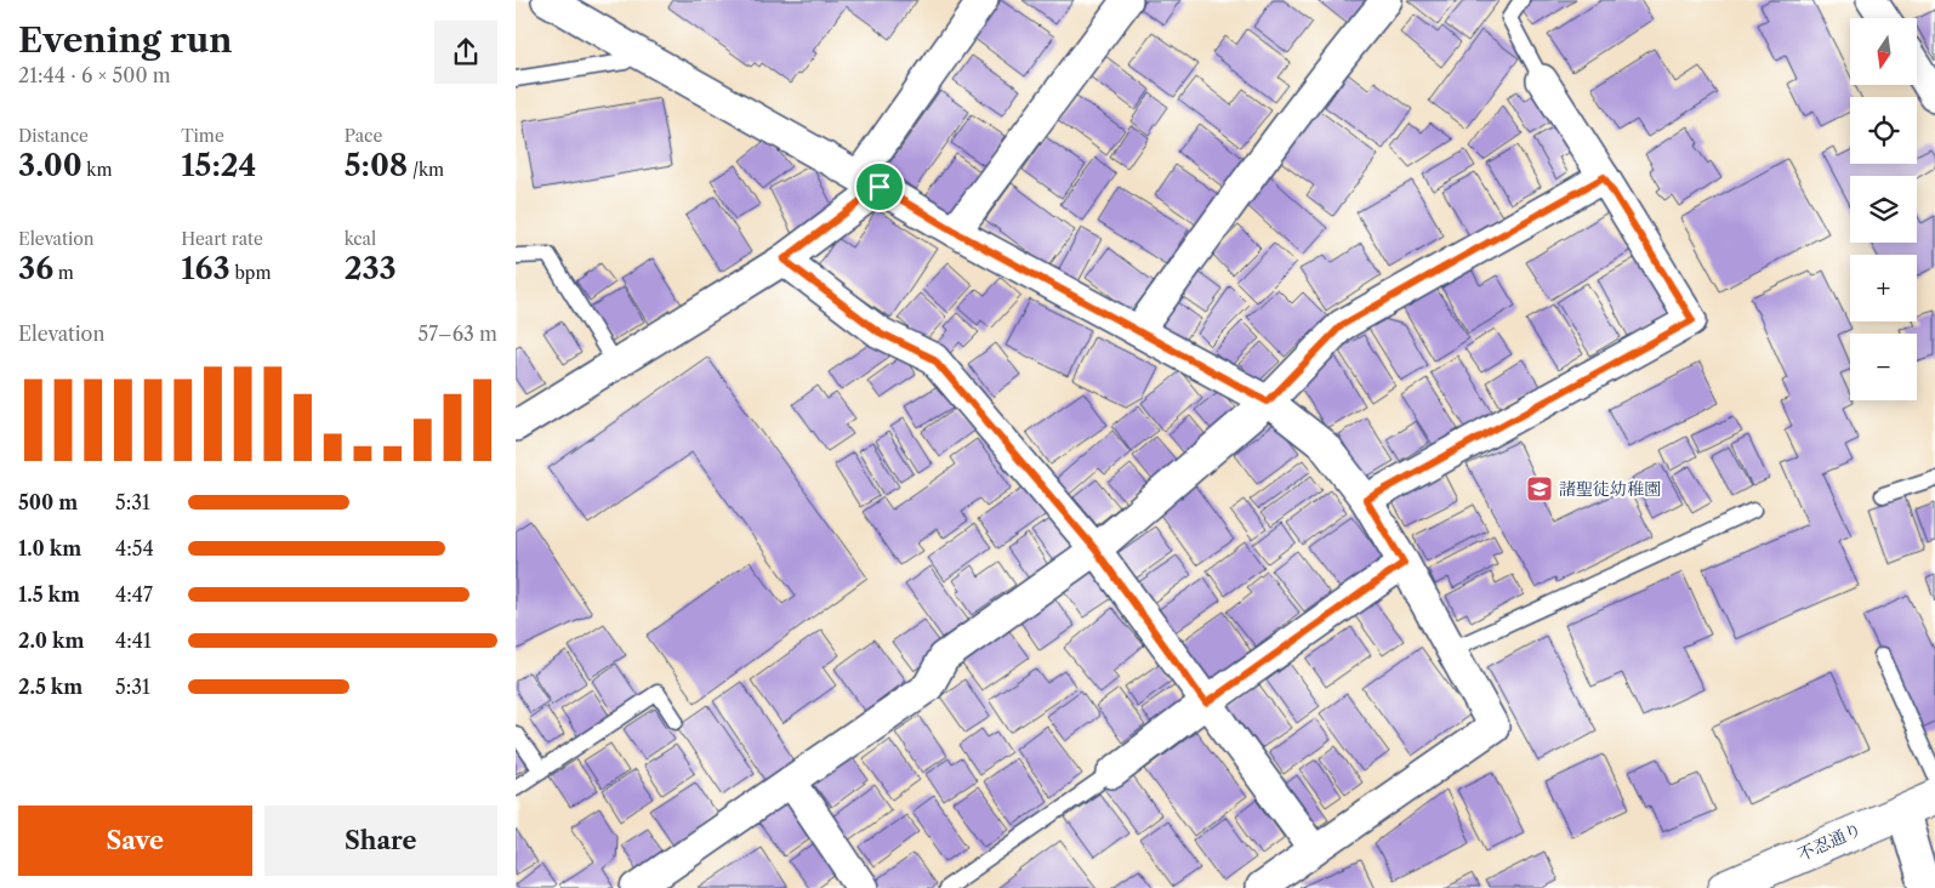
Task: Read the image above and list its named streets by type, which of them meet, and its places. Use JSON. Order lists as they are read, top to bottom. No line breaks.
{"streets":{"main road":["不忍通り"]},"places":{"school or university":["諸聖徒幼稚園"]},"north":"bottom","page":{"heading":["Evening run","21:44 · 6 × 500 m"],"map_buttons":["+","−"],"stats":[["Distance","3.00 km"],["Time","15:24"],["Pace","5:08 /km"],["Elevation","36 m"],["Heart rate","163 bpm"],["kcal","233"]],"chart":["Elevation","57–63 m"],"list":[{"name":"500 m","note":"5:31"},{"name":"1.0 km","note":"4:54"},{"name":"1.5 km","note":"4:47"},{"name":"2.0 km","note":"4:41"},{"name":"2.5 km","note":"5:31"}],"buttons":["Save","Share"]}}
